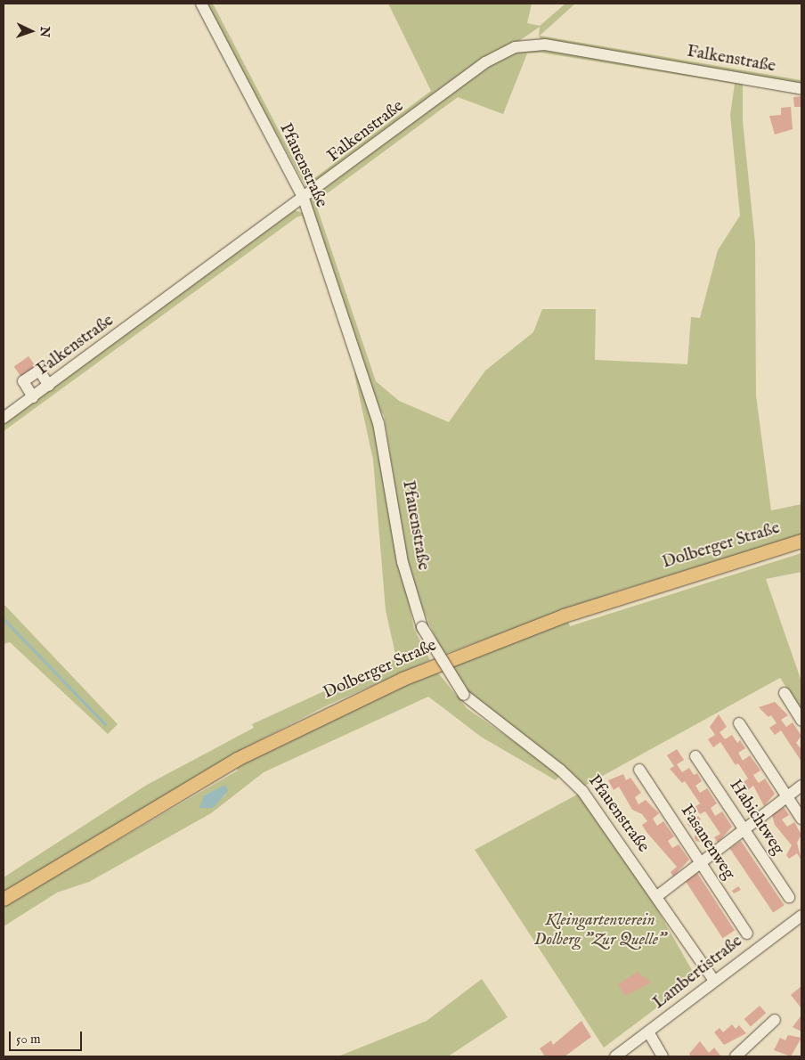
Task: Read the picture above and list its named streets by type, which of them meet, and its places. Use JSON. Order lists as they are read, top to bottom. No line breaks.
{"streets":{"main road":["Dolberger Straße"],"street":["Falkenstraße","Pfauenstraße","Habichtweg","Fasanenweg","Lambertistraße"]},"crossings":[["Falkenstraße","Pfauenstraße"],["Pfauenstraße","Lambertistraße"]],"parks":["Kleingartenverein Dolberg \"Zur Quelle\""],"scale_bar":"50 m","north":"right"}
